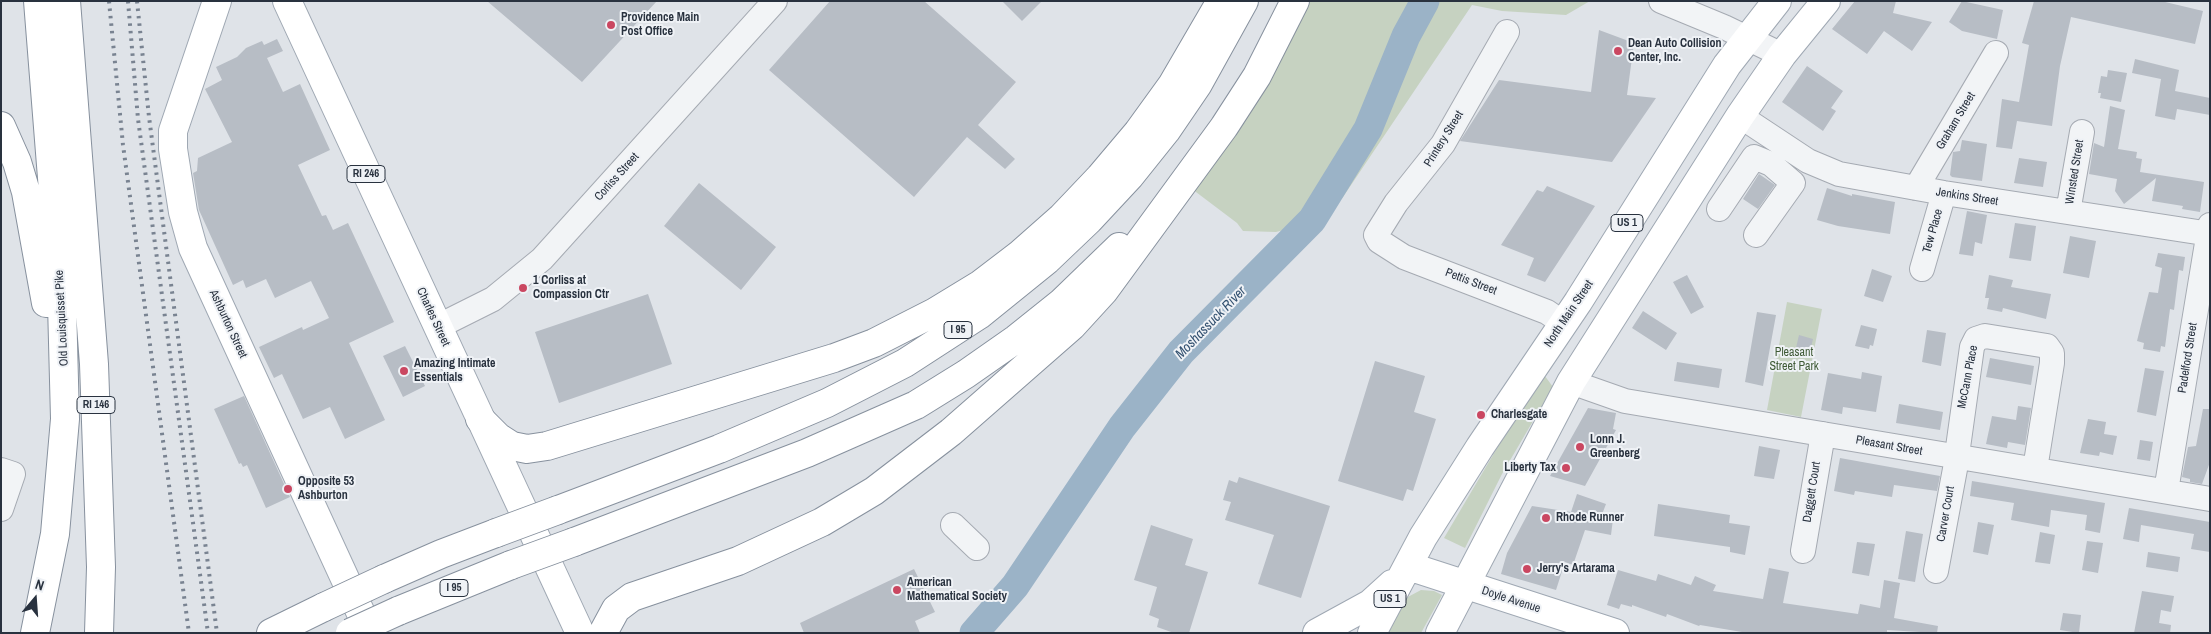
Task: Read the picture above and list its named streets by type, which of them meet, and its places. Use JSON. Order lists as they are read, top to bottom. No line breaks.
{"streets":{"main road":["RI 246","US 1","North Main Street","Charles Street","Old Louisquisset Pike","Ashburton Street","I 95","RI 146","Doyle Avenue"],"street":["Graham Street","Printery Street","Winsted Street","Corliss Street","Jenkins Street","Tew Place","Pettis Street","Padelford Street","McCann Place","Pleasant Street","Daggett Court","Carver Court"]},"crossings":[["Graham Street","Jenkins Street"],["Printery Street","Pettis Street"],["Winsted Street","Jenkins Street"],["Corliss Street","Charles Street"],["Jenkins Street","Tew Place"],["Jenkins Street","Padelford Street"],["Pettis Street","North Main Street"],["North Main Street","Doyle Avenue"],["Padelford Street","Pleasant Street"],["McCann Place","Pleasant Street"],["McCann Place","Carver Court"],["Pleasant Street","Daggett Court"],["Pleasant Street","Carver Court"]],"water":["Moshassuck River"],"parks":["Pleasant Street Park"],"places":["Providence Main Post Office","Dean Auto Collision Center, Inc.","1 Corliss at Compassion Ctr","Amazing Intimate Essentials","Charlesgate","Lonn J. Greenberg","Liberty Tax","Opposite 53 Ashburton","Rhode Runner","Jerry's Artarama","American Mathematical Society"],"north":"top"}
